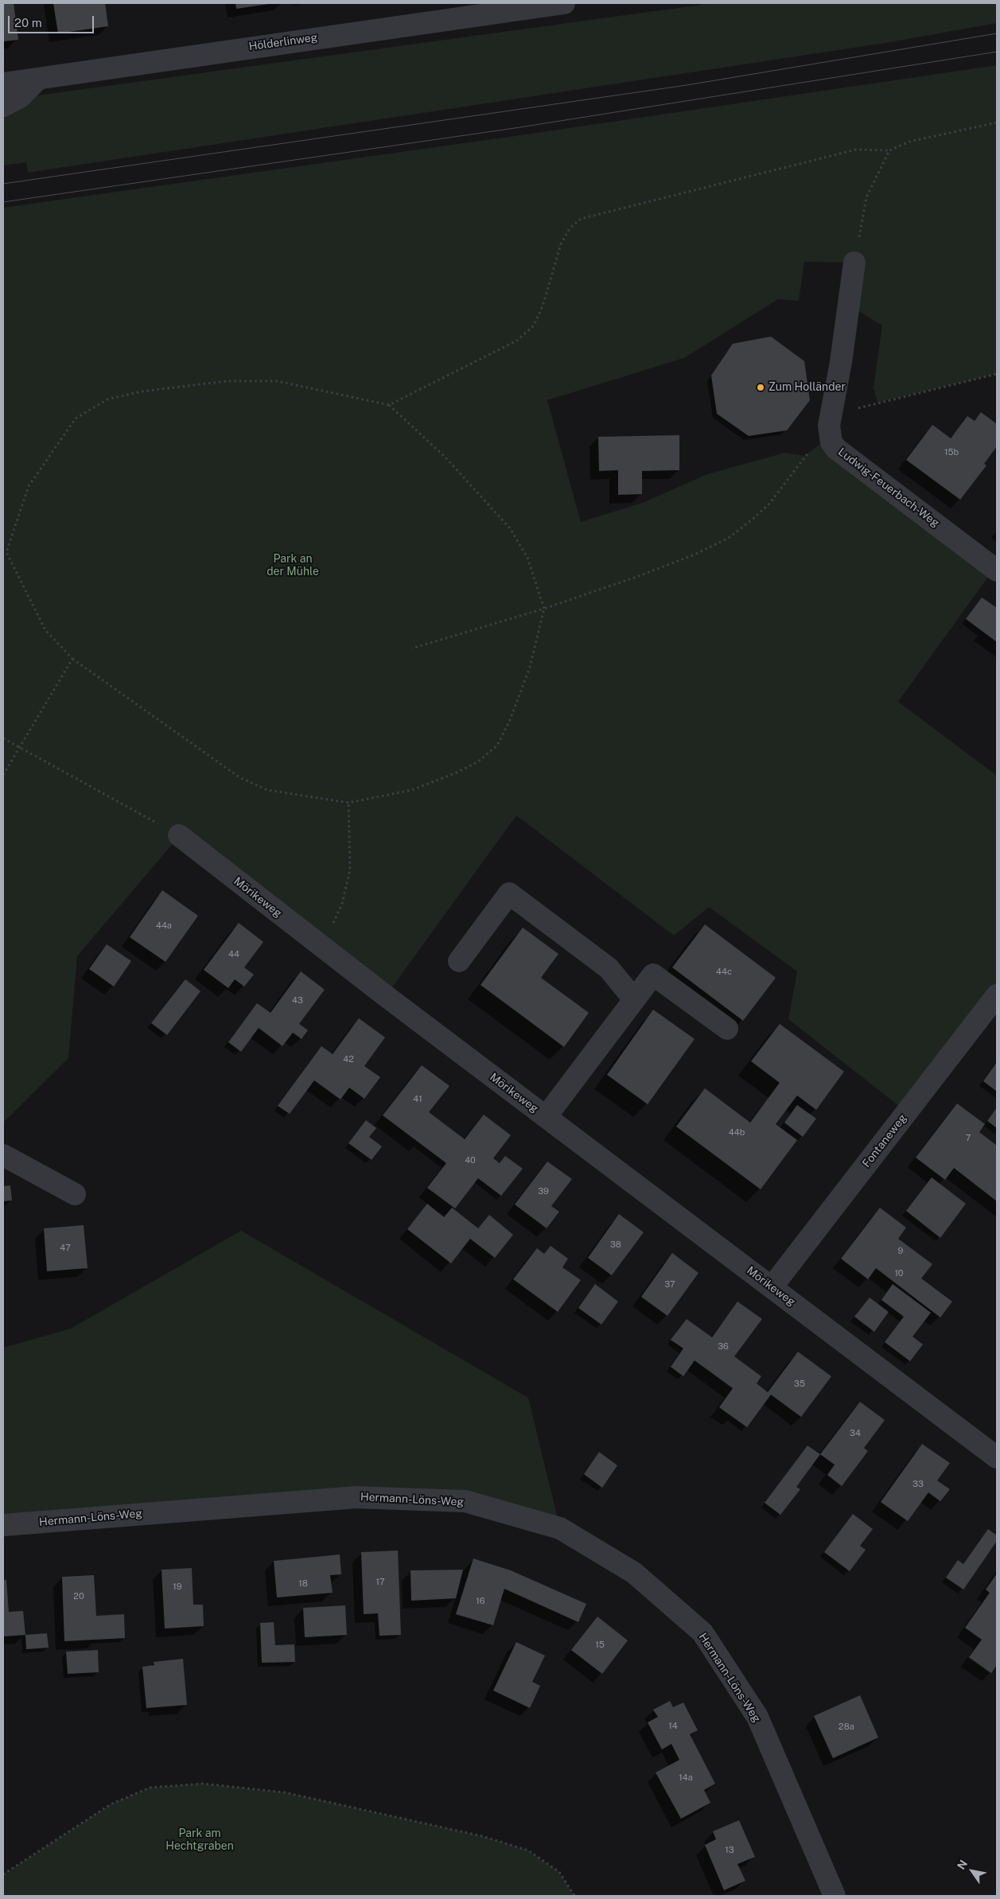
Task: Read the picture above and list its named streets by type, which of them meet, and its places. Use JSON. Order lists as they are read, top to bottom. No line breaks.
{"streets":{"street":["Hölderlinweg","Ludwig-Feuerbach-Weg","Mörikeweg","Fontaneweg","Hermann-Löns-Weg"]},"crossings":[["Mörikeweg","Fontaneweg"]],"parks":["Park an der Mühle","Park am Hechtgraben"],"places":["Zum Holländer"],"house_numbers":["15b","44a","44","44c","43","42","41","44b","7","40","39","38","47","9","10","37","36","35","34","33","17","18","19","20","16","15","14","28a","14a","13"],"scale_bar":"20 m","north":"top left"}
